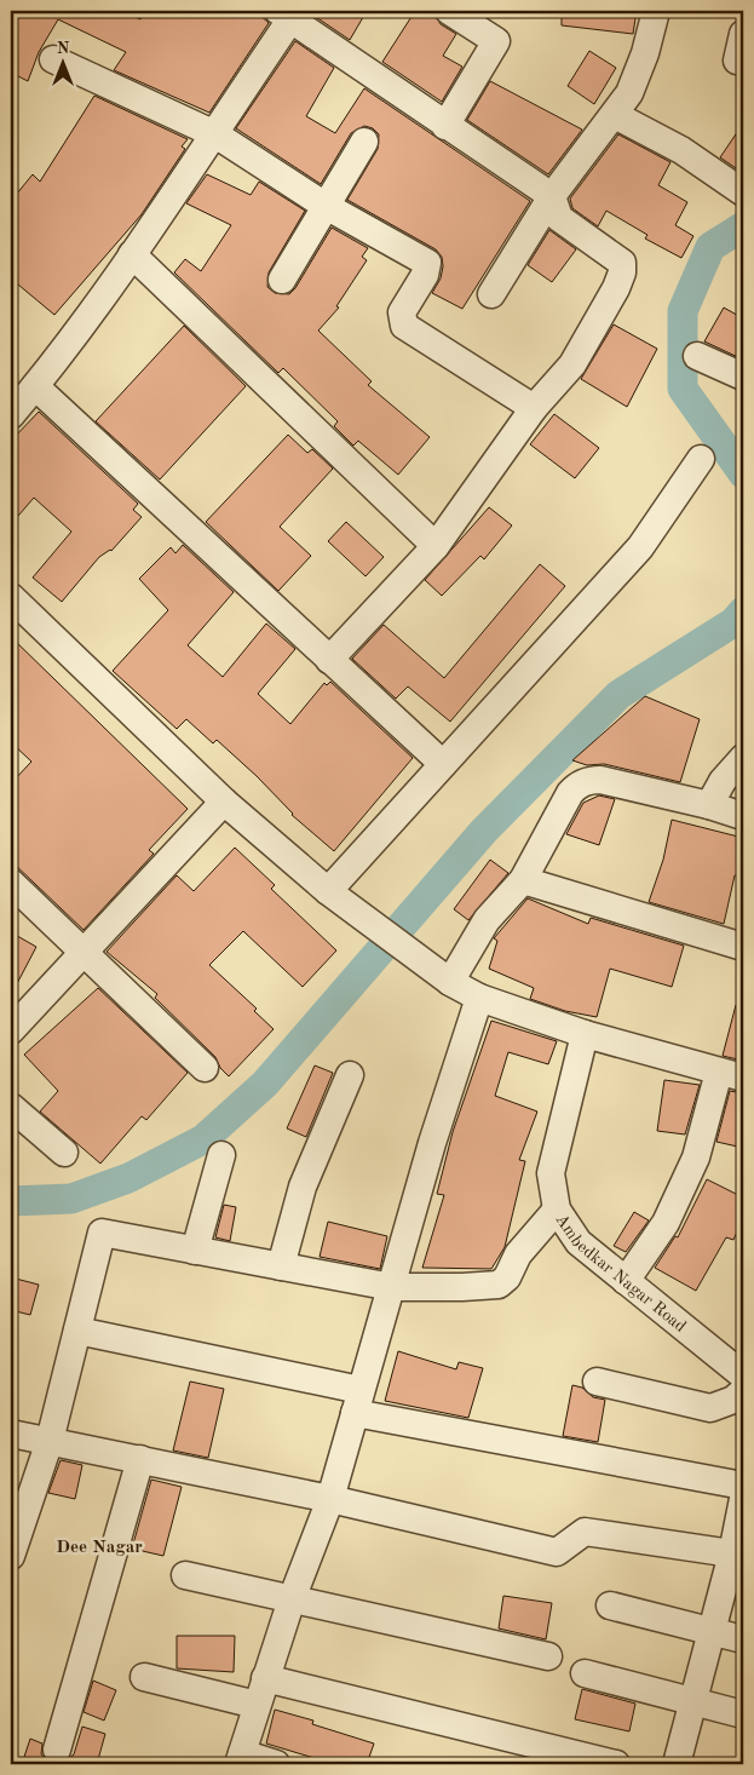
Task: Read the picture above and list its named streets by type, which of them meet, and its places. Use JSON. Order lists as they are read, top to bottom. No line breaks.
{"streets":{"street":["Ambedkar Nagar Road"]},"districts":["Dee Nagar"],"north":"top"}
